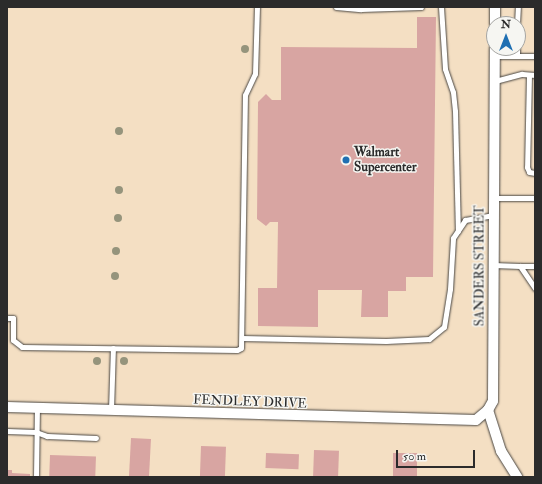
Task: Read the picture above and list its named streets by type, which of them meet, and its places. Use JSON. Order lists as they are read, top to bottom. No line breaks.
{"streets":{"street":["SANDERS STREET","FENDLEY DRIVE"]},"crossings":[["SANDERS STREET","FENDLEY DRIVE"]],"places":["Walmart Supercenter"],"scale_bar":"50 m","north":"top"}
